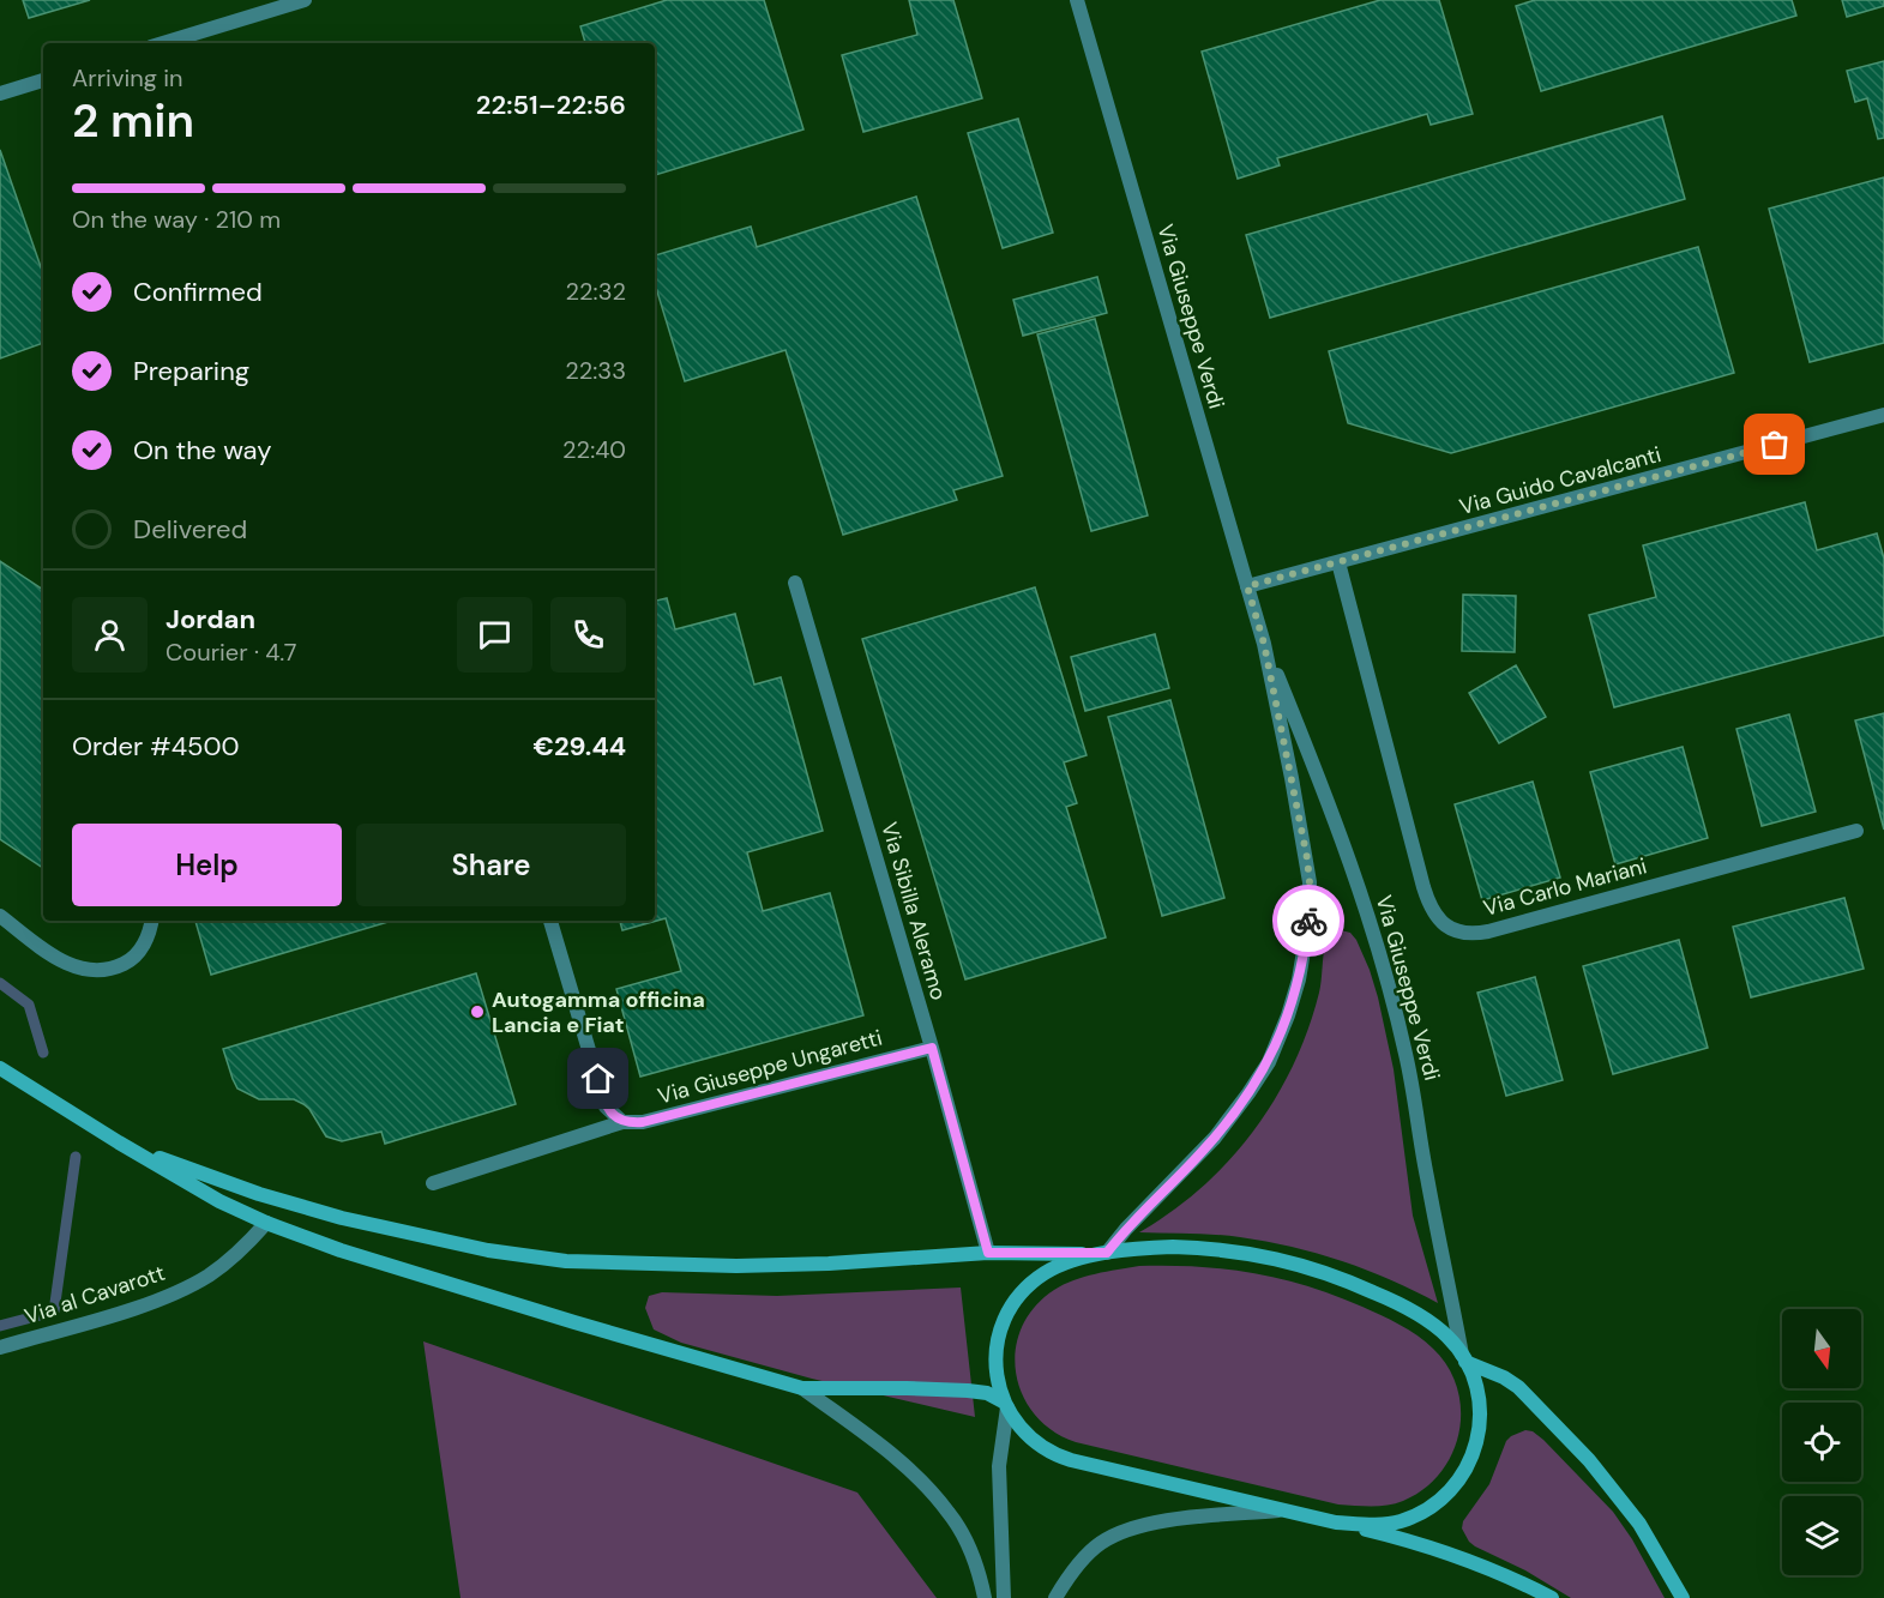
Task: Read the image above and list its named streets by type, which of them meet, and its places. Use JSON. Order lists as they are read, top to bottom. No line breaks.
{"streets":{"street":["Via Giuseppe Verdi","Via Guido Cavalcanti","Via Carlo Mariani","Via Sibilla Aleramo","Via Giuseppe Ungaretti","Via al Cavarott"]},"crossings":[["Via Giuseppe Verdi","Via Guido Cavalcanti"],["Via Guido Cavalcanti","Via Carlo Mariani"],["Via Sibilla Aleramo","Via Giuseppe Ungaretti"]],"places":["Autogamma officina Lancia e Fiat"],"north":"bottom","page":{"heading":["2 min","Arriving in","22:51–22:56"],"panel":["Jordan","Courier · 4.7","Order #4500","€29.44"],"bar":"On the way · 210 m","list":[["Confirmed","22:32"],["Preparing","22:33"],["On the way","22:40"],"Delivered"],"buttons":["Help","Share"]}}
